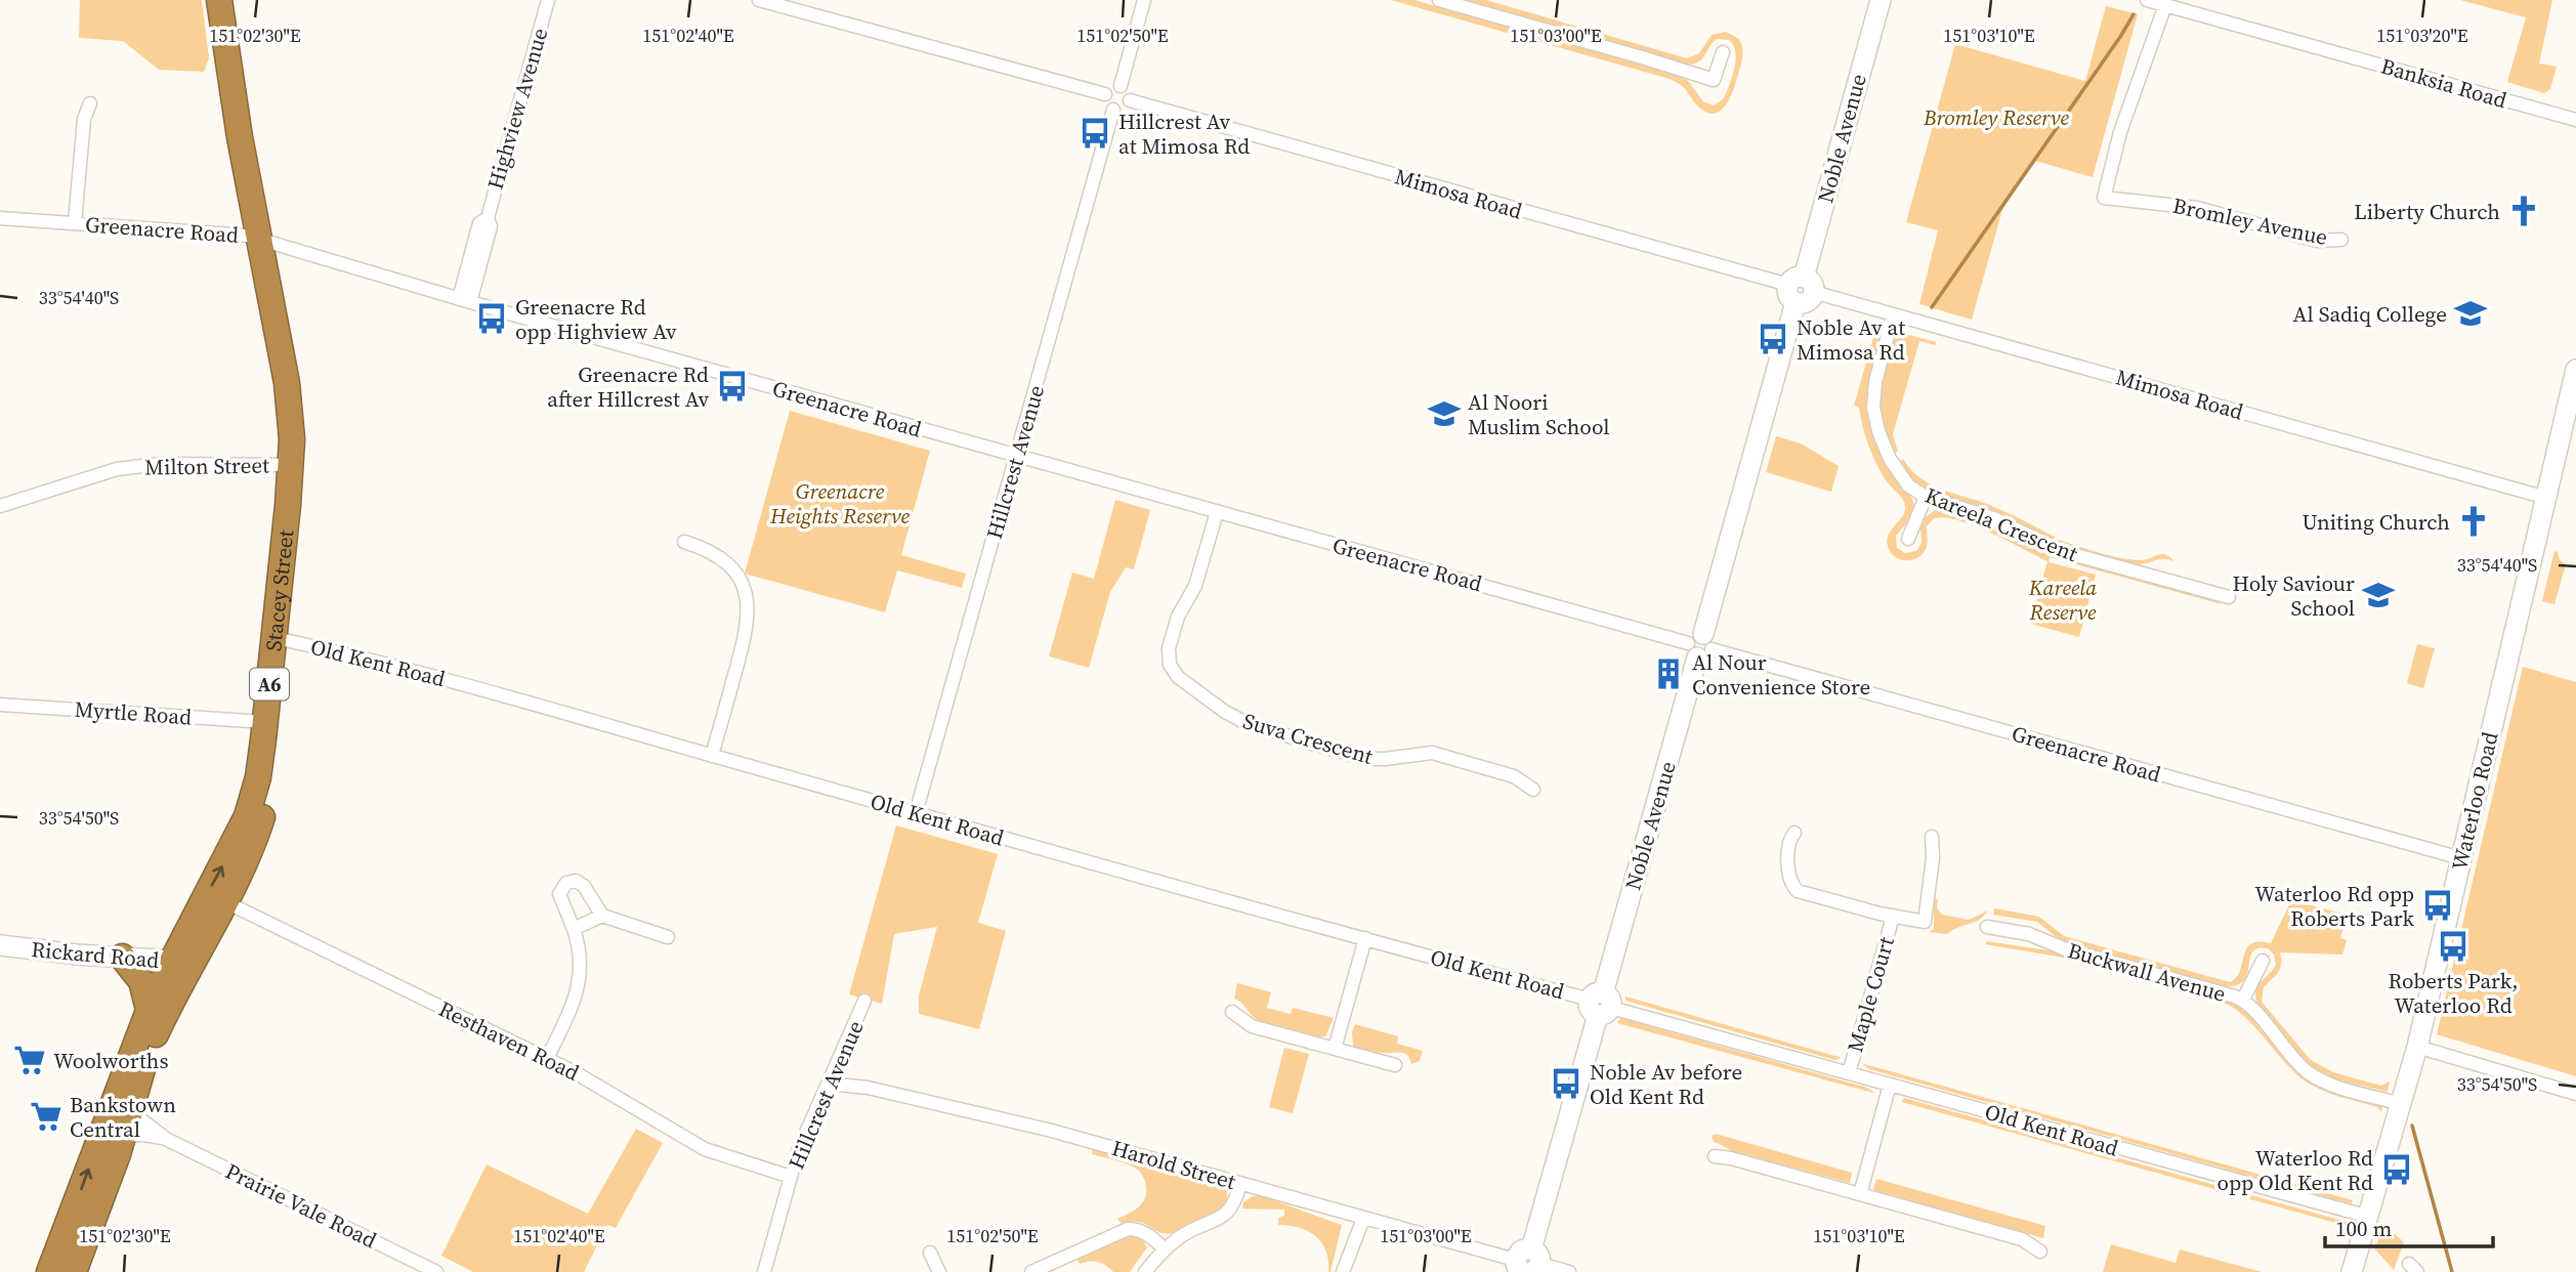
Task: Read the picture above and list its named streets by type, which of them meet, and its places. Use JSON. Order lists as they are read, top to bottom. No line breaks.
{"streets":{"highway":["Stacey Street","A6"],"street":["Banksia Road","Highview Avenue","Noble Avenue","Mimosa Road","Bromley Avenue","Greenacre Road","Hillcrest Avenue","Milton Street","Kareela Crescent","Old Kent Road","Myrtle Road","Suva Crescent","Waterloo Road","Rickard Road","Buckwall Avenue","Maple Court","Resthaven Road","Harold Street","Prairie Vale Road"]},"crossings":[["Banksia Road","Bromley Avenue"],["Highview Avenue","Greenacre Road"],["Noble Avenue","Mimosa Road"],["Noble Avenue","Greenacre Road"],["Noble Avenue","Old Kent Road"],["Noble Avenue","Harold Street"],["Mimosa Road","Hillcrest Avenue"],["Mimosa Road","Kareela Crescent"],["Mimosa Road","Waterloo Road"],["Greenacre Road","Hillcrest Avenue"],["Greenacre Road","Stacey Street"],["Greenacre Road","Suva Crescent"],["Greenacre Road","Waterloo Road"],["Hillcrest Avenue","Old Kent Road"],["Hillcrest Avenue","Resthaven Road"],["Hillcrest Avenue","Harold Street"],["Milton Street","Stacey Street"],["Stacey Street","Old Kent Road"],["Stacey Street","Myrtle Road"],["Stacey Street","Rickard Road"],["Stacey Street","Resthaven Road"],["Stacey Street","Prairie Vale Road"],["Old Kent Road","Waterloo Road"],["Old Kent Road","Maple Court"],["Waterloo Road","Buckwall Avenue"]],"parks":["Bromley Reserve","Greenacre Heights Reserve","Kareela Reserve"],"places":{"bus stop":["Hillcrest Av at Mimosa Rd","Greenacre Rd opp Highview Av","Noble Av at Mimosa Rd","Greenacre Rd after Hillcrest Av","Waterloo Rd opp Roberts Park","Roberts Park, Waterloo Rd","Noble Av before Old Kent Rd","Waterloo Rd opp Old Kent Rd"],"church":["Liberty Church","Uniting Church"],"school or university":["Al Sadiq College","Al Noori Muslim School","Holy Saviour School"],"building":["Al Nour Convenience Store"],"supermarket":["Woolworths","Bankstown Central"]},"scale_bar":"100 m","coordinates":["151°02'30\"E","151°02'40\"E","151°02'50\"E","151°03'00\"E","151°03'10\"E","151°03'20\"E","33°54'40\"S","33°54'50\"S"]}
